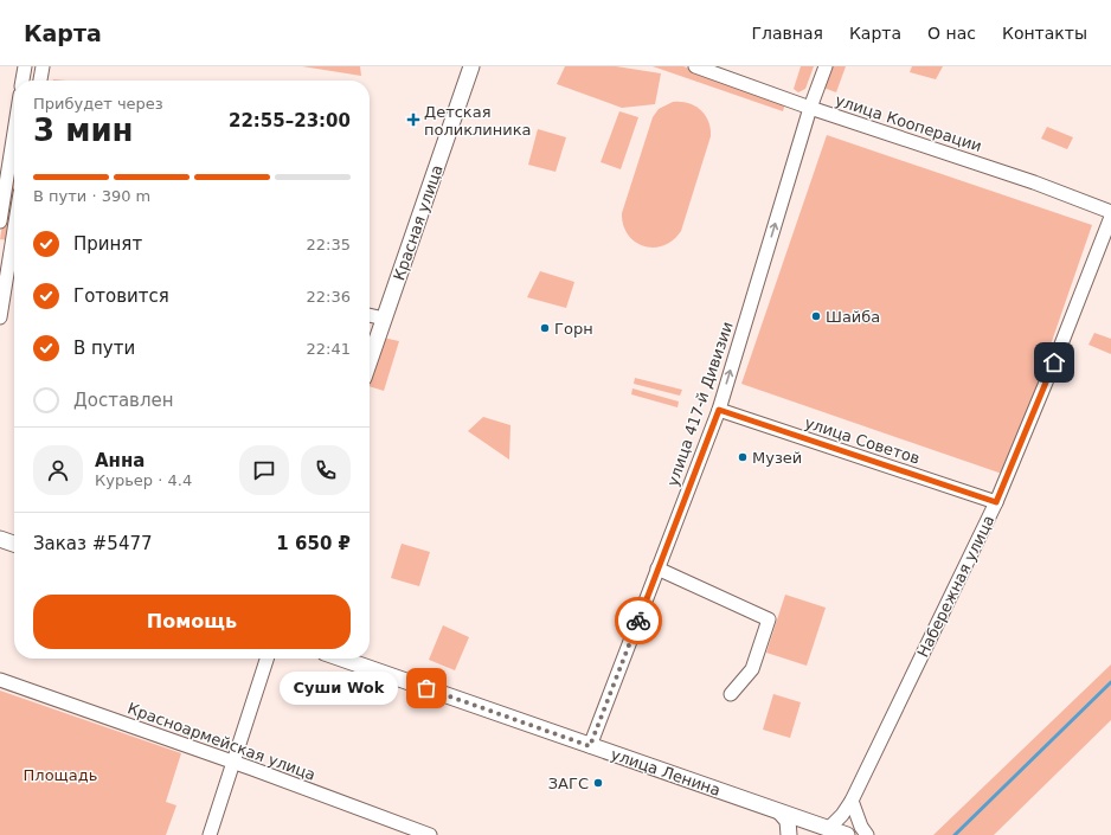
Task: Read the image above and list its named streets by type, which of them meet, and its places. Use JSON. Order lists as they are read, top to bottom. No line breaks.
{"streets":{"street":["улица Кооперации","Красная улица","улица 417-й Дивизии","улица Советов","Набережная улица","Красноармейская улица","улица Ленина"]},"crossings":[["улица Кооперации","улица 417-й Дивизии"],["улица 417-й Дивизии","улица Советов"],["улица 417-й Дивизии","улица Ленина"],["улица Советов","Набережная улица"],["Набережная улица","улица Ленина"]],"one_way":["улица 417-й Дивизии"],"parks":["Площадь"],"places":{"health":["Детская поликлиника"],"other":["Шайба","Горн","Музей","Суши Wok","ЗАГС"]},"page":{"header":"Карта","nav":["Главная","Карта","О нас","Контакты"],"heading":["3 мин","Прибудет через","22:55–23:00"],"panel":["Анна","Курьер · 4.4","Заказ #5477","1 650 ₽"],"bar":"В пути · 390 m","list":[["Принят","22:35"],["Готовится","22:36"],["В пути","22:41"],"Доставлен"],"buttons":"Помощь","bubble":"Суши Wok"}}
